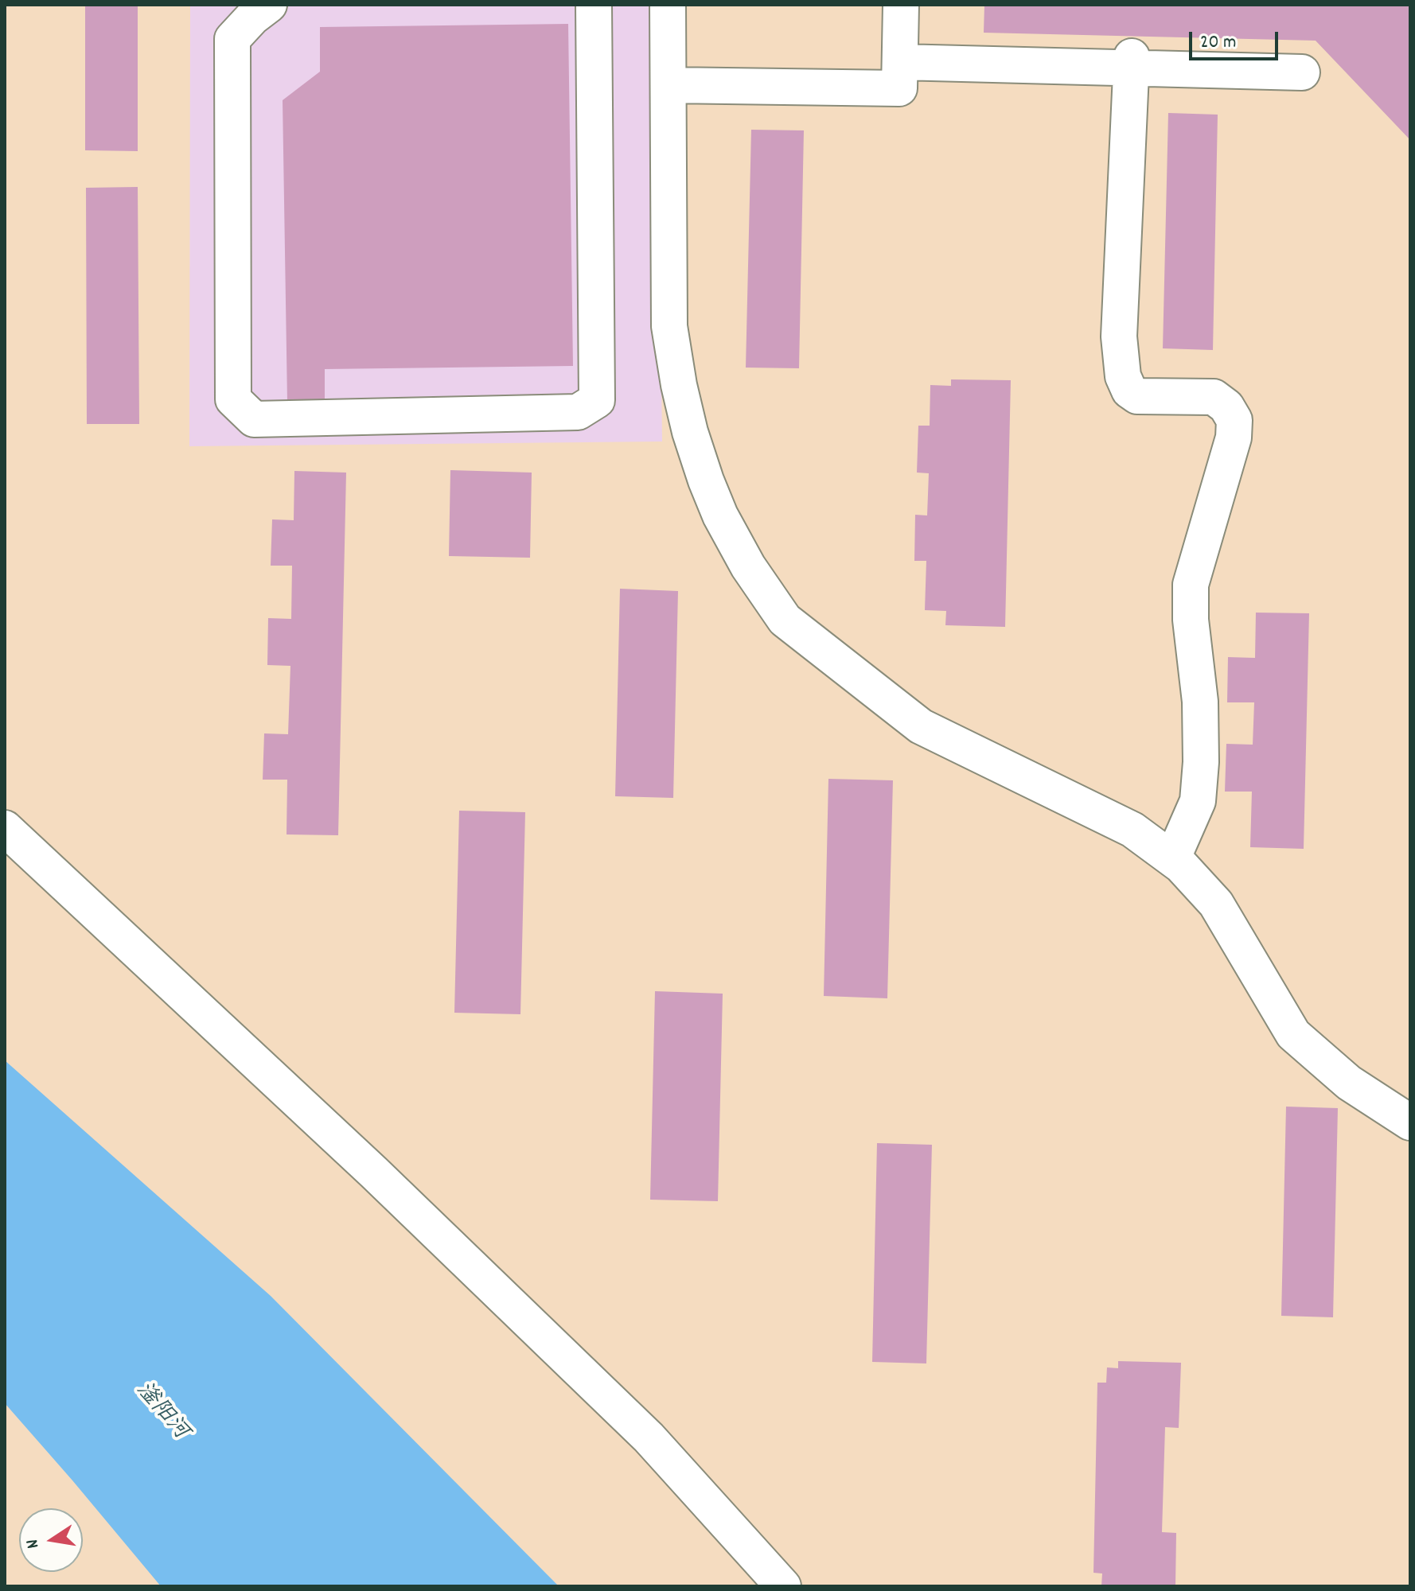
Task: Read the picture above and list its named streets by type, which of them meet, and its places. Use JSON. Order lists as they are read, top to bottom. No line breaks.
{"water":["滏阳河"],"scale_bar":"20 m","north":"left"}
